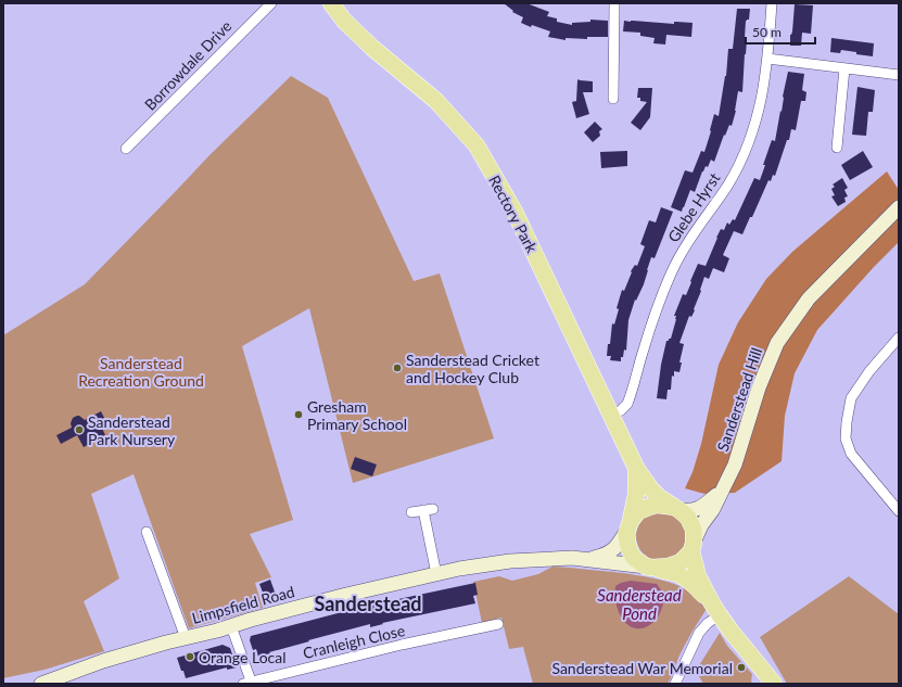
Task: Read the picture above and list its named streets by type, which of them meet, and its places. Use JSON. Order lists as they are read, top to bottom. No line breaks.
{"streets":{"main road":["Rectory Park","Sanderstead Hill","Limpsfield Road"],"street":["Borrowdale Drive","Glebe Hyrst","Cranleigh Close"]},"crossings":[["Glebe Hyrst","Rectory Park"],["Rectory Park","Sanderstead Hill"],["Rectory Park","Limpsfield Road"],["Sanderstead Hill","Limpsfield Road"]],"districts":["Sanderstead"],"water":["Sanderstead Pond"],"parks":["Sanderstead Recreation Ground"],"places":["Sanderstead Cricket and Hockey Club","Gresham Primary School","Sanderstead Park Nursery","Orange Local","Sanderstead War Memorial"],"scale_bar":"50 m"}
